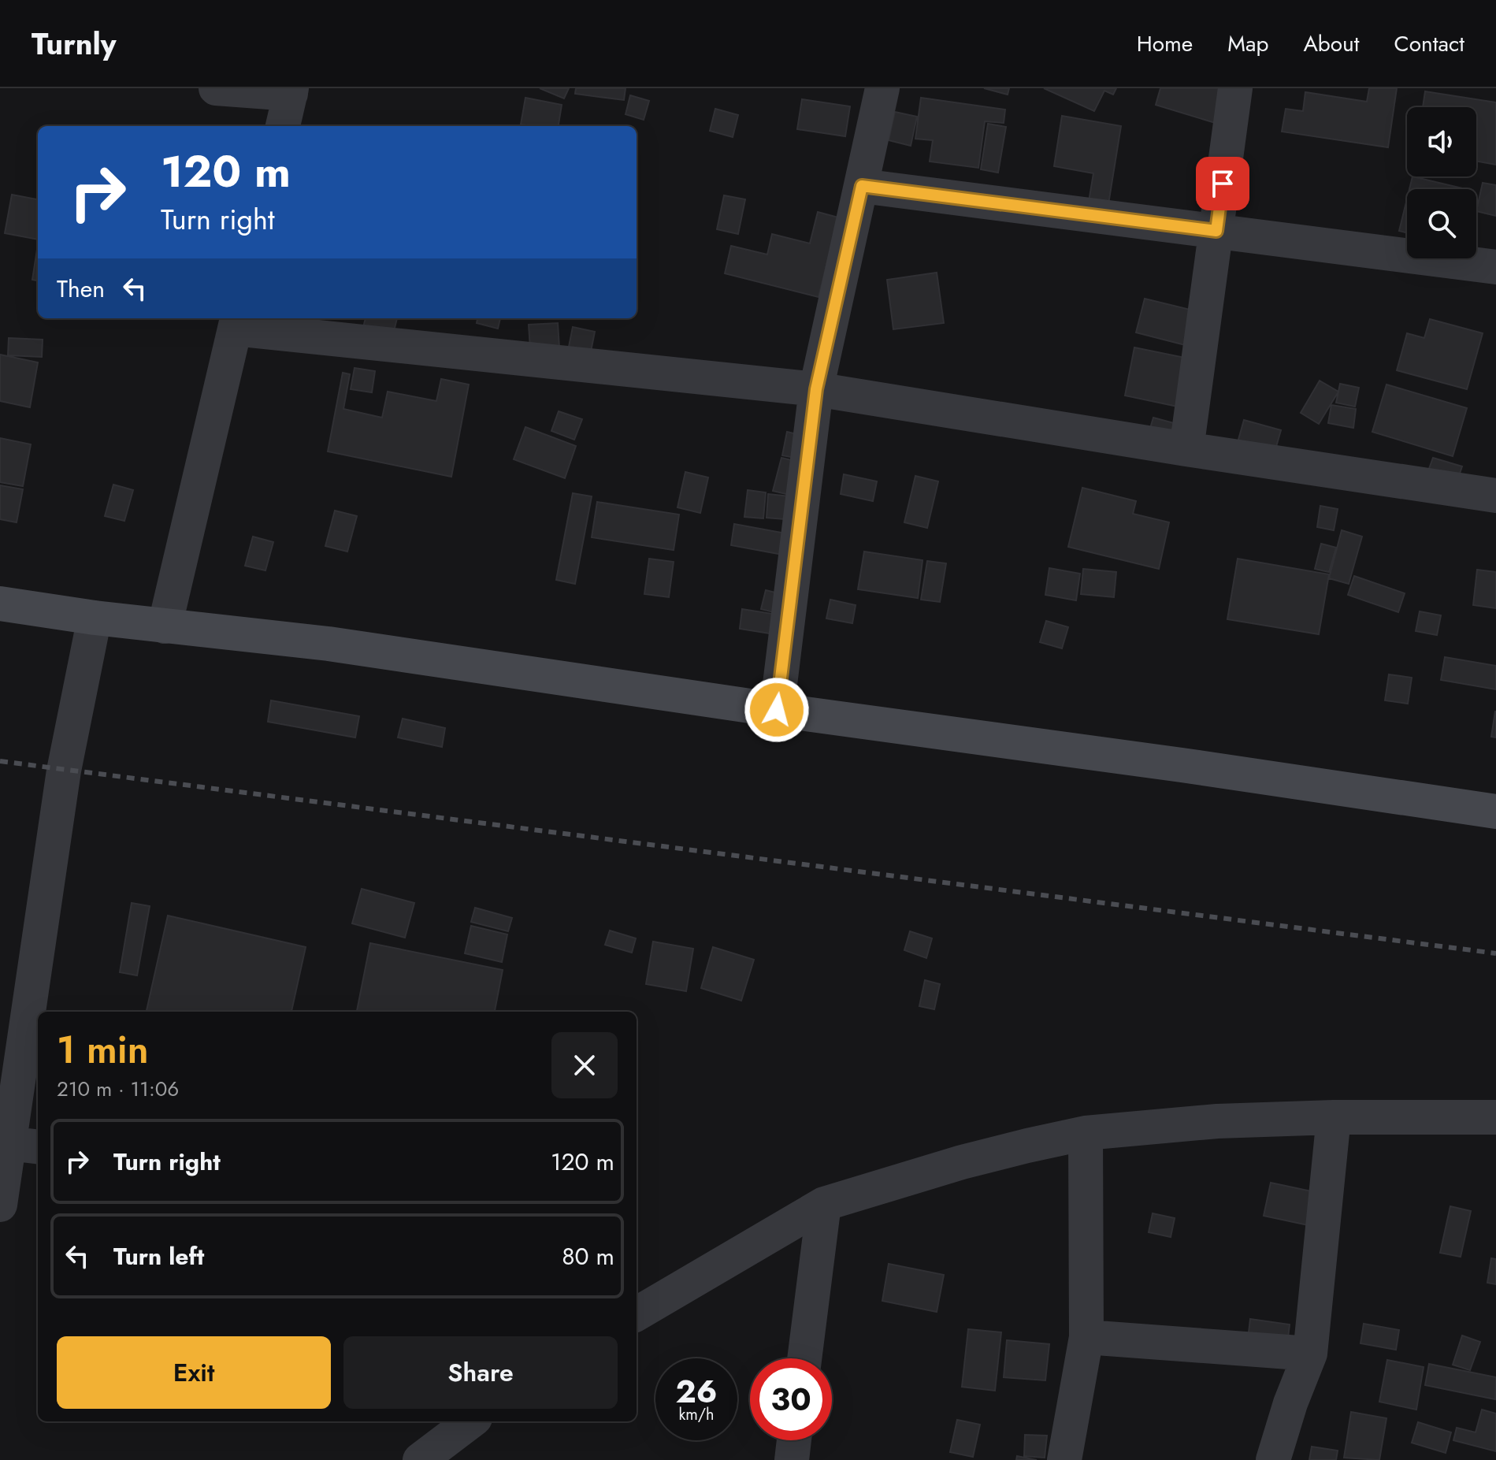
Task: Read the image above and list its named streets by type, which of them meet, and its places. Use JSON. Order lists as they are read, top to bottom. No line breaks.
{"page":{"header":"Turnly","nav":["Home","Map","About","Contact"],"turn":["120 m","Turn right"],"then":"Then","heading":["1 min","210 m · 11:06"],"list":[{"name":"Turn right","value":"120 m"},{"name":"Turn left","value":"80 m"}],"buttons":["Exit","Share"],"speed":"26 km/h","limit":"30"}}
